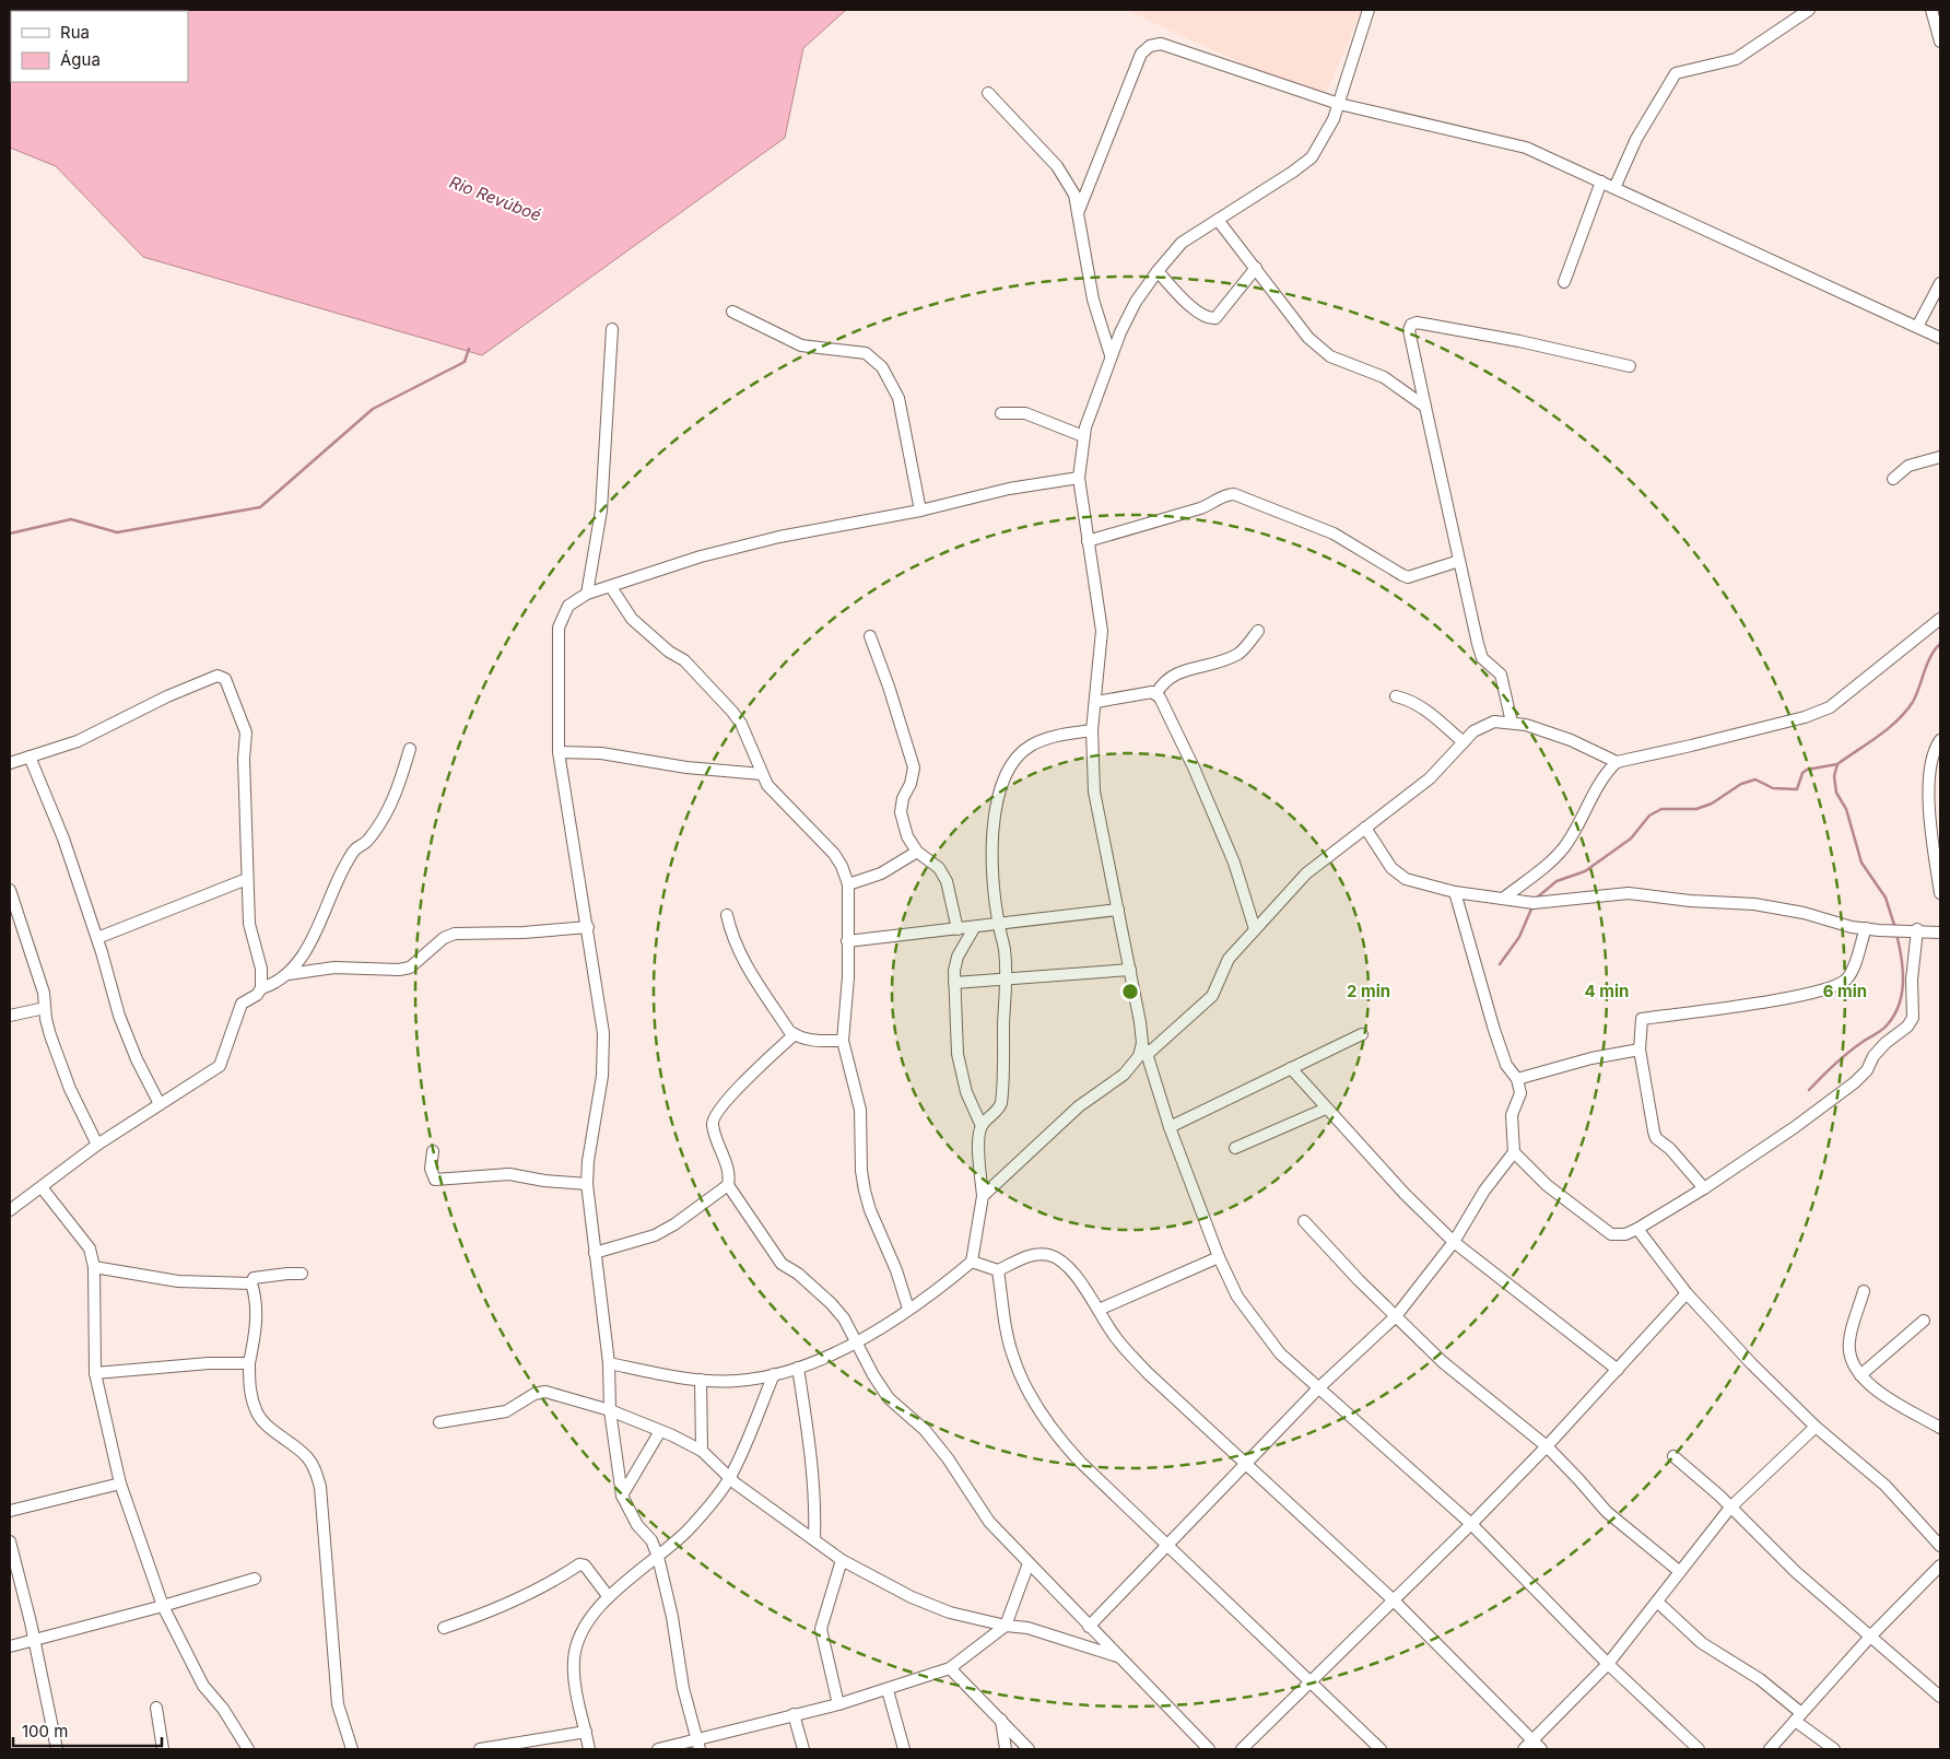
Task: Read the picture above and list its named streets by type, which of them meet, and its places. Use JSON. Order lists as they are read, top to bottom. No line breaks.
{"water":["Rio Revúboé"],"legend":["Rua","Água"],"scale_bar":"100 m","rings":["2 min","4 min","6 min"]}
